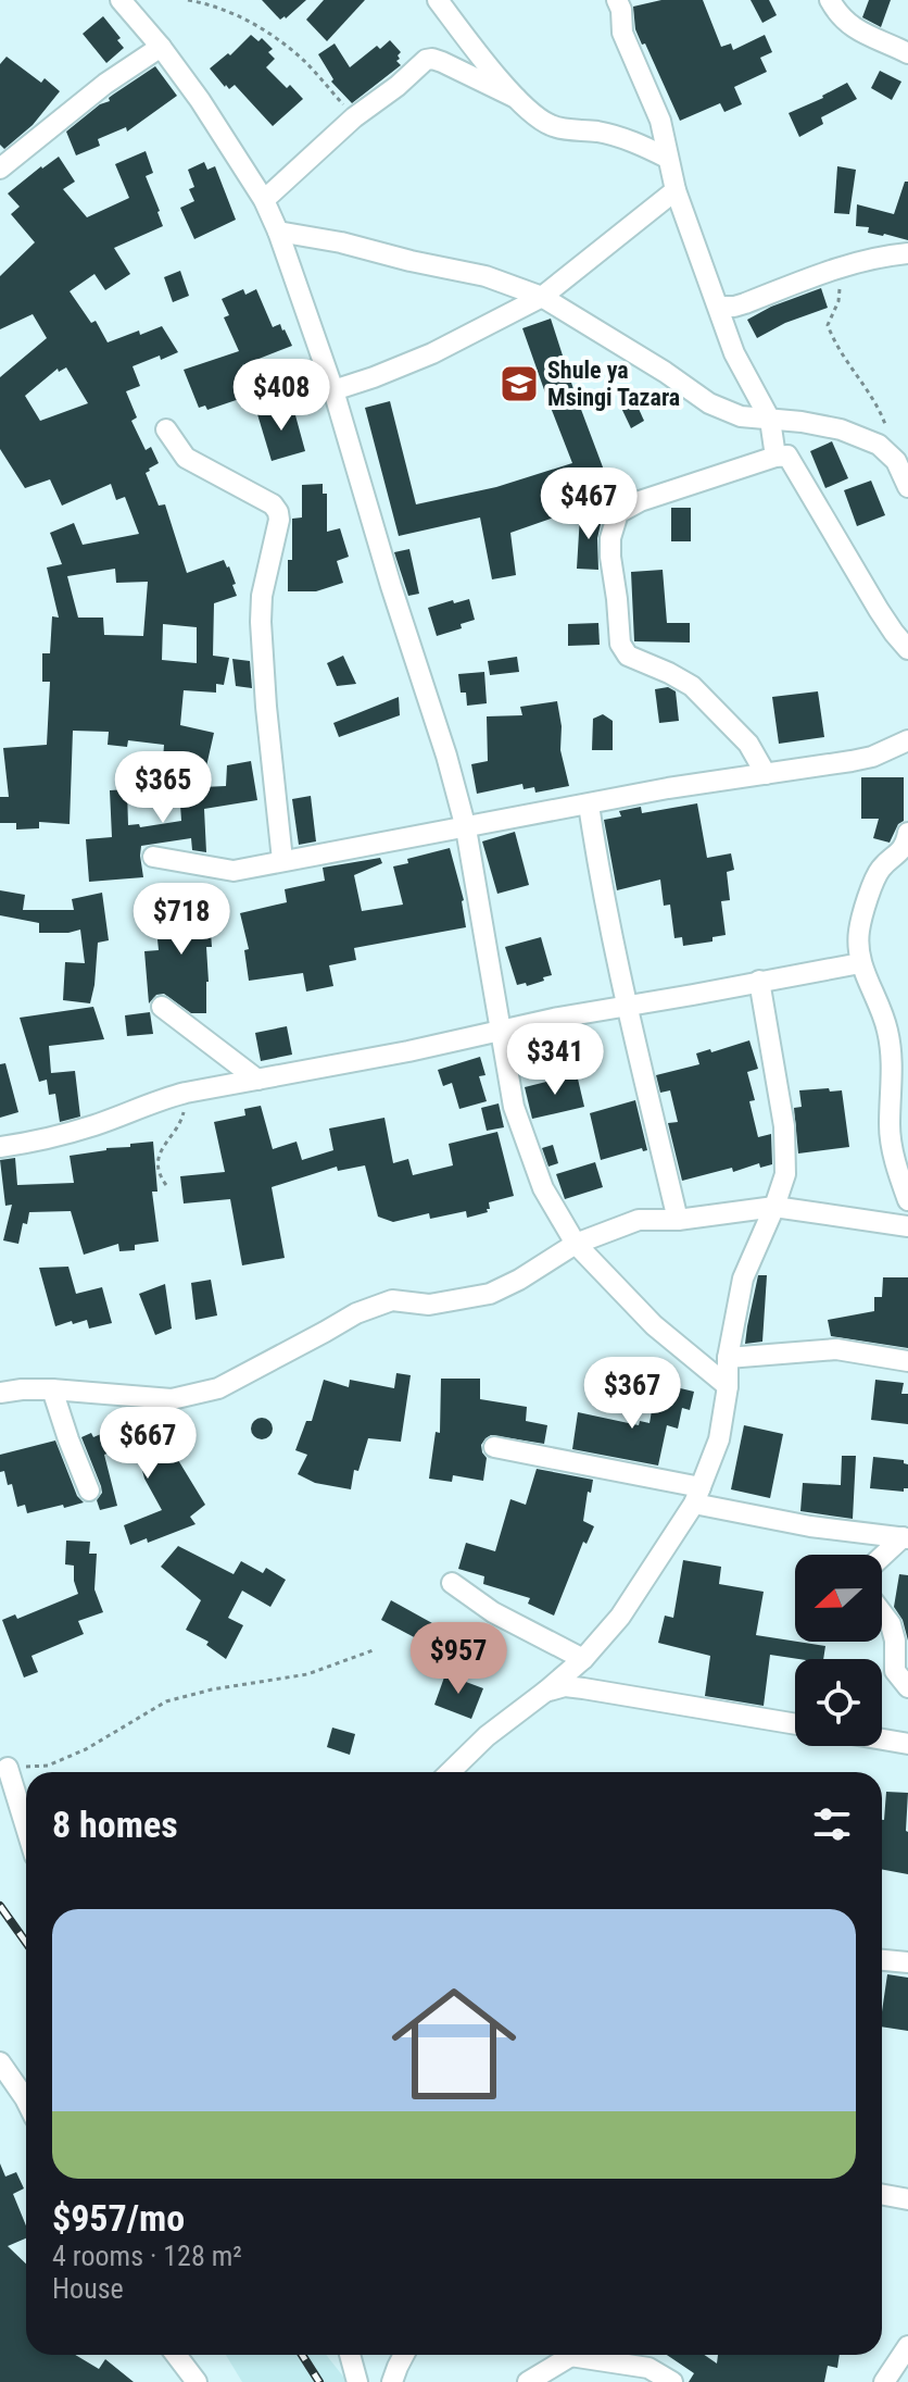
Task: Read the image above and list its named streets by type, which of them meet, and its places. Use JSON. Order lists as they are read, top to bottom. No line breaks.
{"places":{"school or university":["Shule ya Msingi Tazara"]},"north":"left","page":{"price":["$408","$467","$365","$718","$341","$367","$667","$957"],"heading":"8 homes","list":[{"name":"$957/mo","note":"4 rooms · 128 m² · House"}]}}
